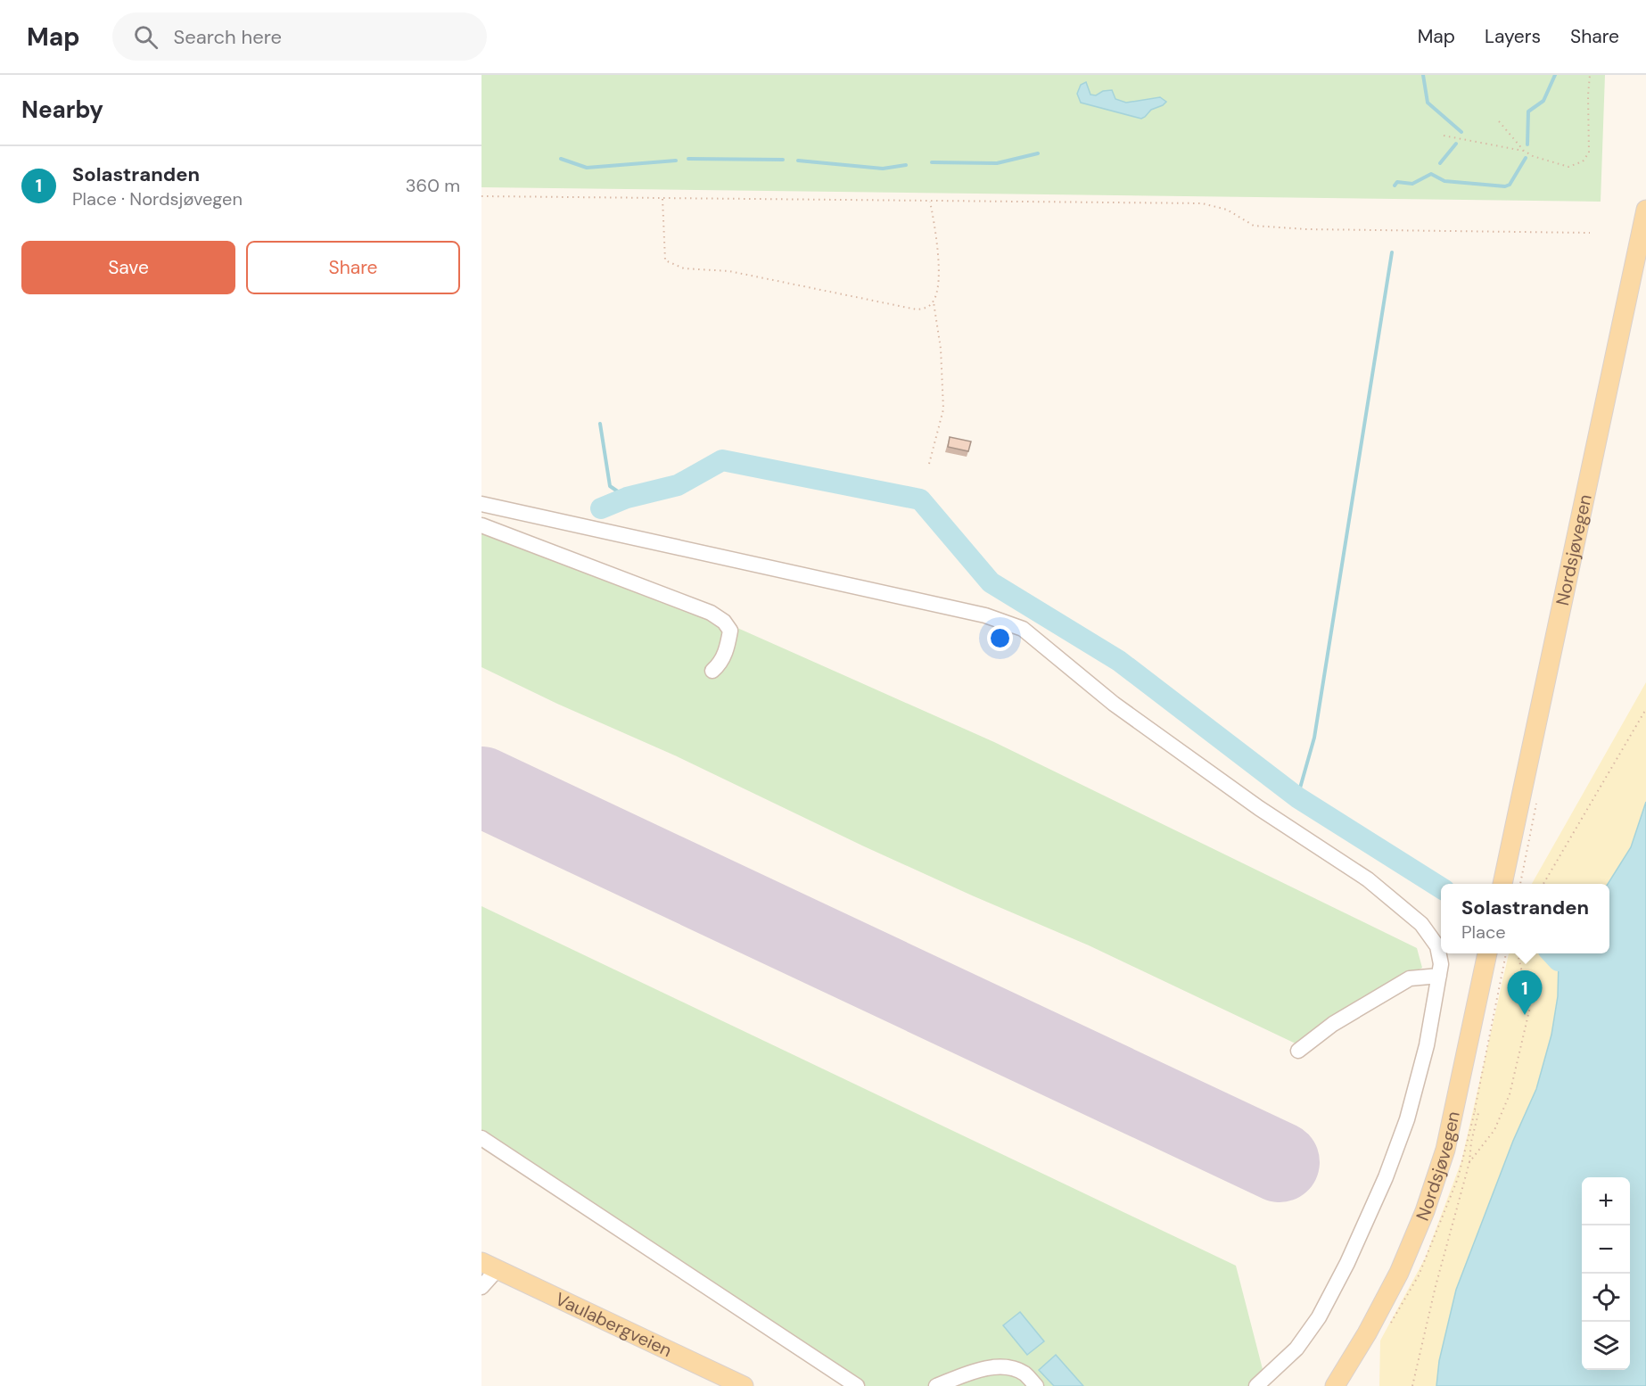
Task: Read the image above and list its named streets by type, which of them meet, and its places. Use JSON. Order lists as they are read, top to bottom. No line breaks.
{"streets":{"main road":["Nordsjøvegen","Vaulabergveien"]},"page":{"header":"Map","search":"Search here","nav":["Map","Layers","Share"],"heading":"Nearby","list":[{"mark":"1","name":"Solastranden","note":"Place · Nordsjøvegen","value":"360 m"}],"buttons":["Save","Share"],"popup":["Solastranden","Place"],"pins":"1","map_buttons":["+","−"]}}
